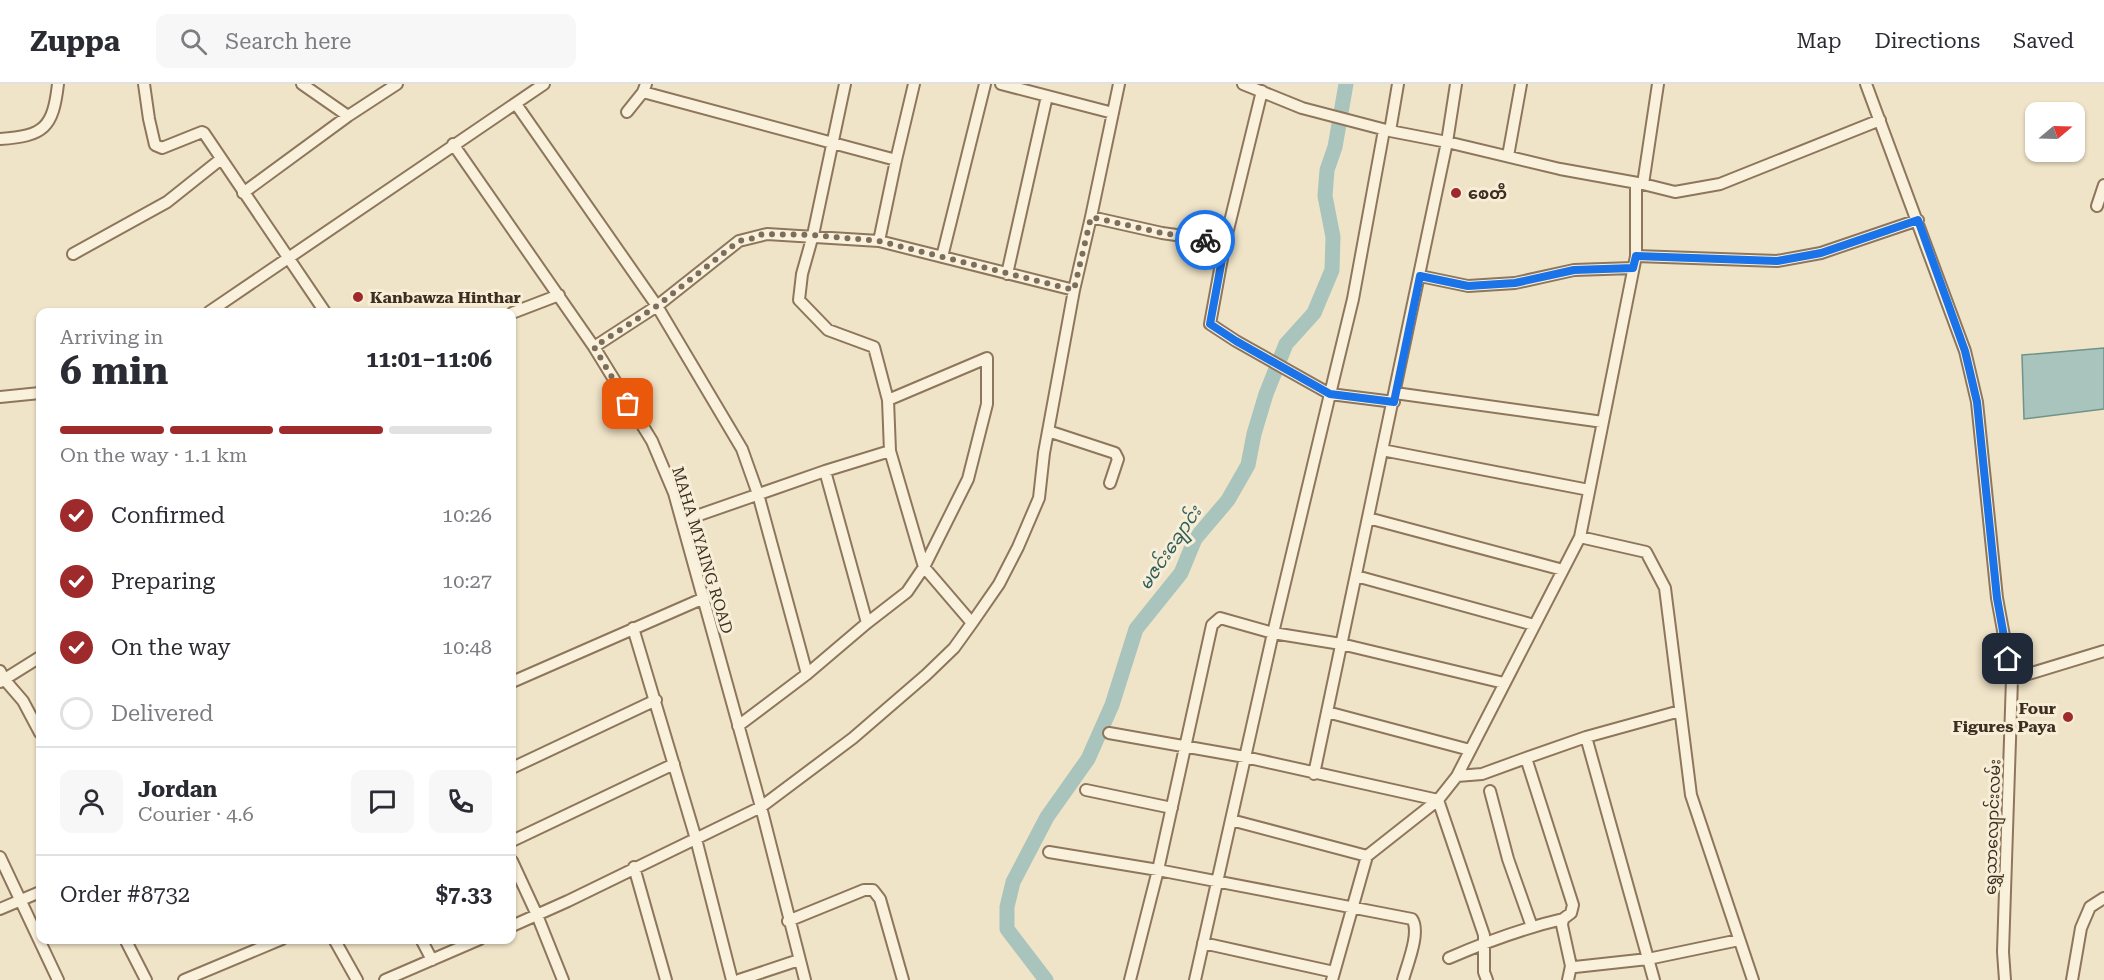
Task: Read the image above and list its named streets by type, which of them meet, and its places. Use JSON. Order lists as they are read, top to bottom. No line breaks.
{"streets":{"street":["MAHA MYAING ROAD","ရွှေသာလျောင်းလမ်း"]},"water":["မဇင်းချောင်း"],"places":["စေတီ","Kanbawza Hinthar","Four Figures Paya"],"north":"right","page":{"header":"Zuppa","search":"Search here","nav":["Map","Directions","Saved"],"heading":["6 min","Arriving in","11:01–11:06"],"panel":["Jordan","Courier · 4.6","Order #8732","$7.33"],"bar":"On the way · 1.1 km","list":[["Confirmed","10:26"],["Preparing","10:27"],["On the way","10:48"],"Delivered"]}}
